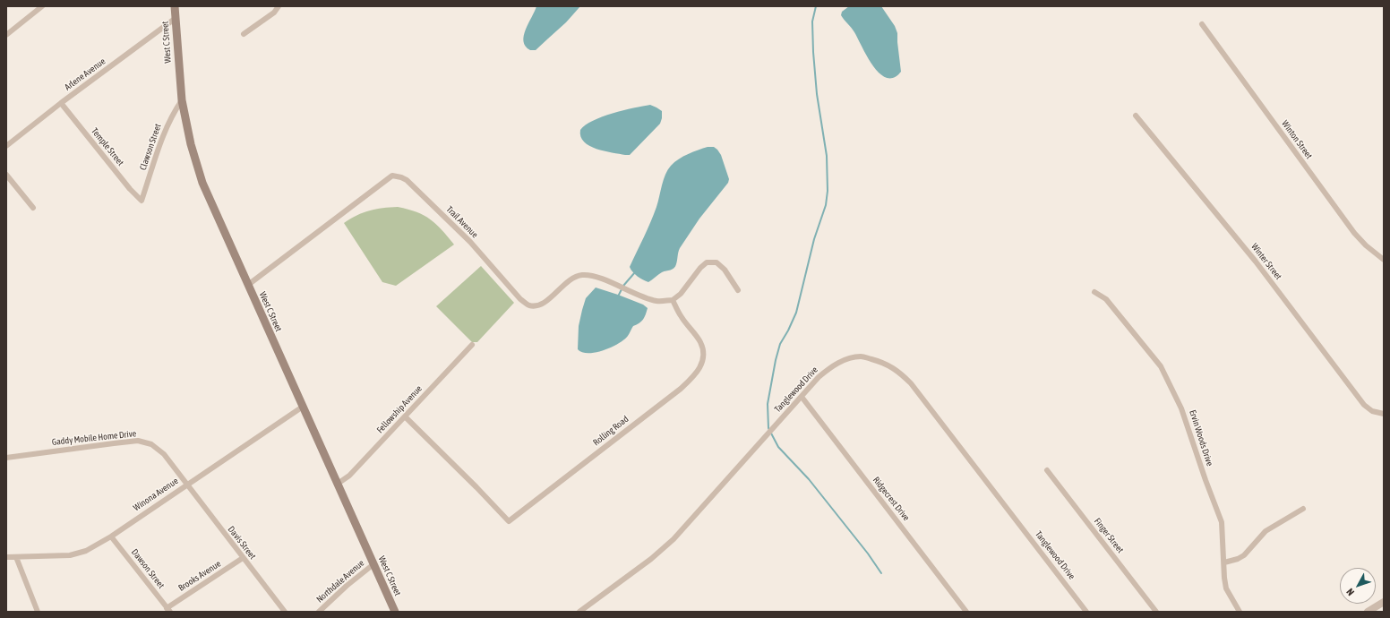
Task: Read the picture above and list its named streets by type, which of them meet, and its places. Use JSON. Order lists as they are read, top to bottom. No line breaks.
{"streets":{"main road":["West C Street"],"street":["Arlene Avenue","Winton Street","Temple Street","Clawson Street","Trail Avenue","Winter Street","Tanglewood Drive","Fellowship Avenue","Rolling Road","Gaddy Mobile Home Drive","Ervin Woods Drive","Winona Avenue","Ridgecrest Drive","Finger Street","Davis Street","Dawson Street","Brooks Avenue","Northdale Avenue"]},"crossings":[["West C Street","Arlene Avenue"],["West C Street","Clawson Street"],["West C Street","Trail Avenue"],["West C Street","Fellowship Avenue"],["West C Street","Winona Avenue"],["West C Street","Northdale Avenue"],["Arlene Avenue","Temple Street"],["Temple Street","Clawson Street"],["Trail Avenue","Rolling Road"],["Tanglewood Drive","Ridgecrest Drive"],["Fellowship Avenue","Rolling Road"],["Gaddy Mobile Home Drive","Winona Avenue"],["Gaddy Mobile Home Drive","Davis Street"],["Winona Avenue","Davis Street"],["Winona Avenue","Dawson Street"],["Davis Street","Brooks Avenue"],["Dawson Street","Brooks Avenue"]],"north":"bottom left"}
